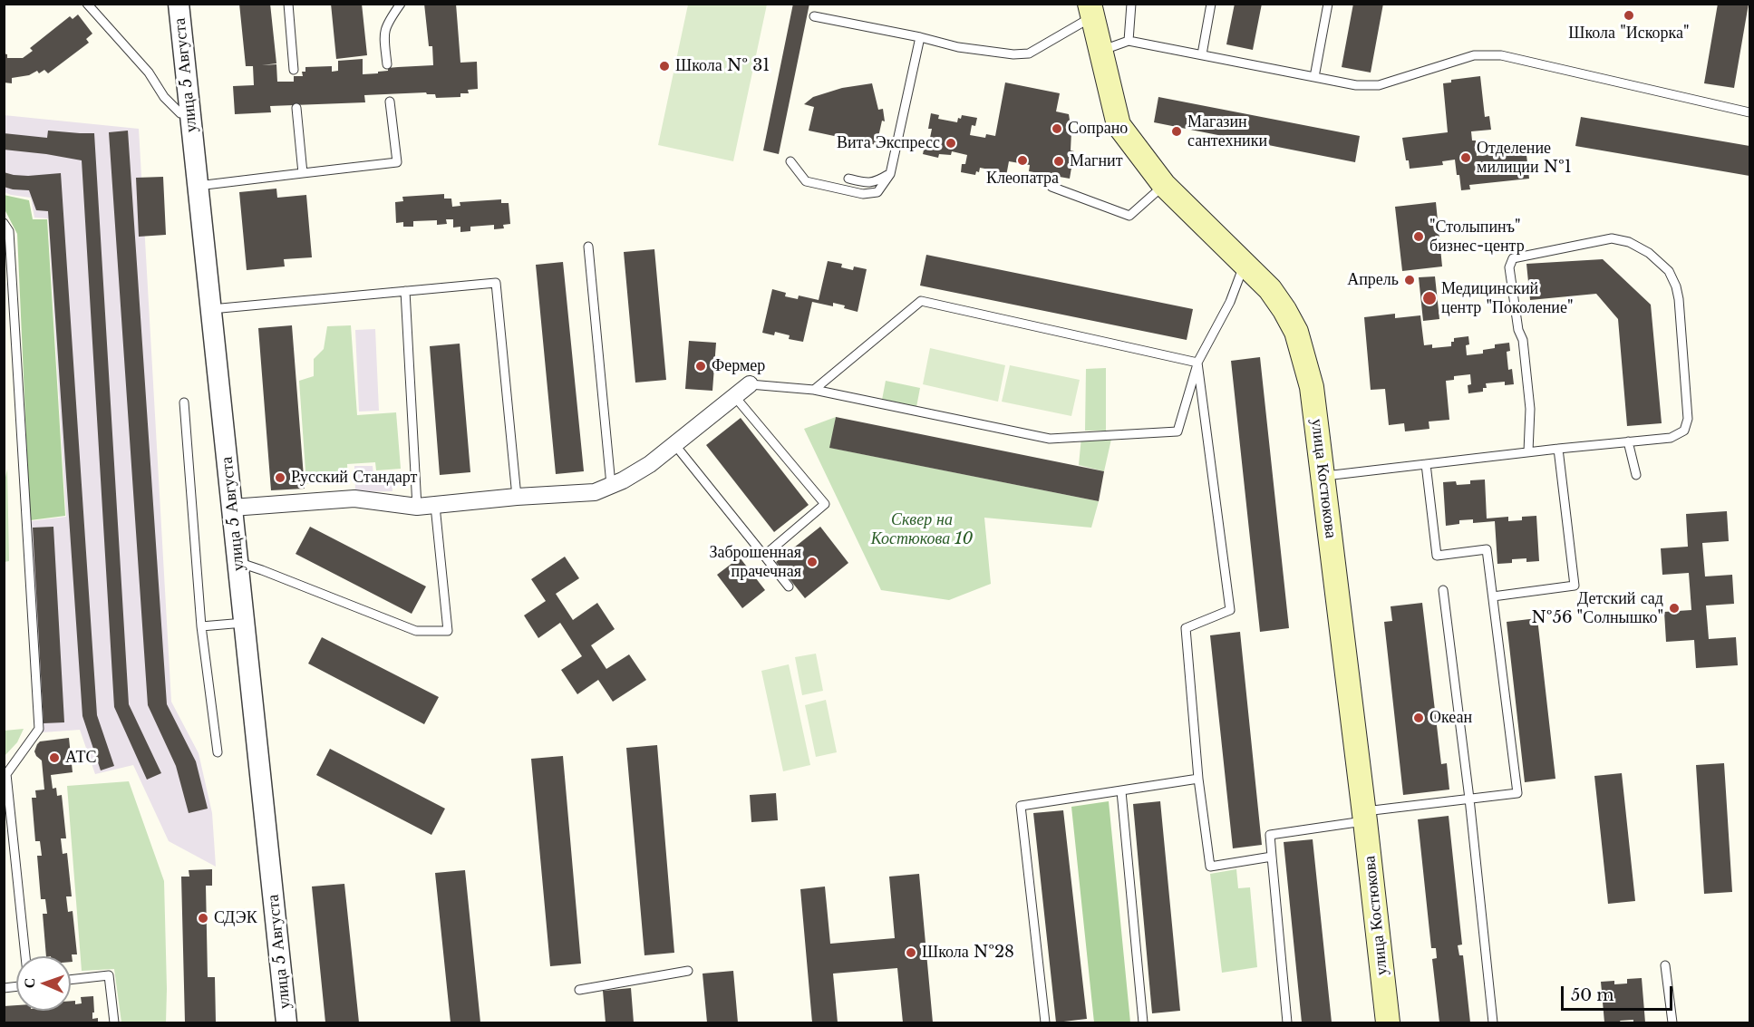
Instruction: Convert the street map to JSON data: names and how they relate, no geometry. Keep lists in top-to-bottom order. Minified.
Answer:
{"streets":{"main road":["улица Костюкова"],"street":["улица 5 Августа"]},"parks":["Сквер на Костюкова 10"],"places":["Школа \"Искорка\"","Школа № 31","Сопрано","Магазин сантехники","Вита Экспресс","Отделение милиции №1","Клеопатра","Магнит","\"Столыпинъ\" бизнес-центр","Апрель","Медицинский центр \"Поколение\"","Фермер","Русский Стандарт","Заброшенная прачечная","Детский сад №56 \"Солнышко\"","Океан","АТС","СДЭК","Школа №28"],"scale_bar":"50 m","north":"left"}
